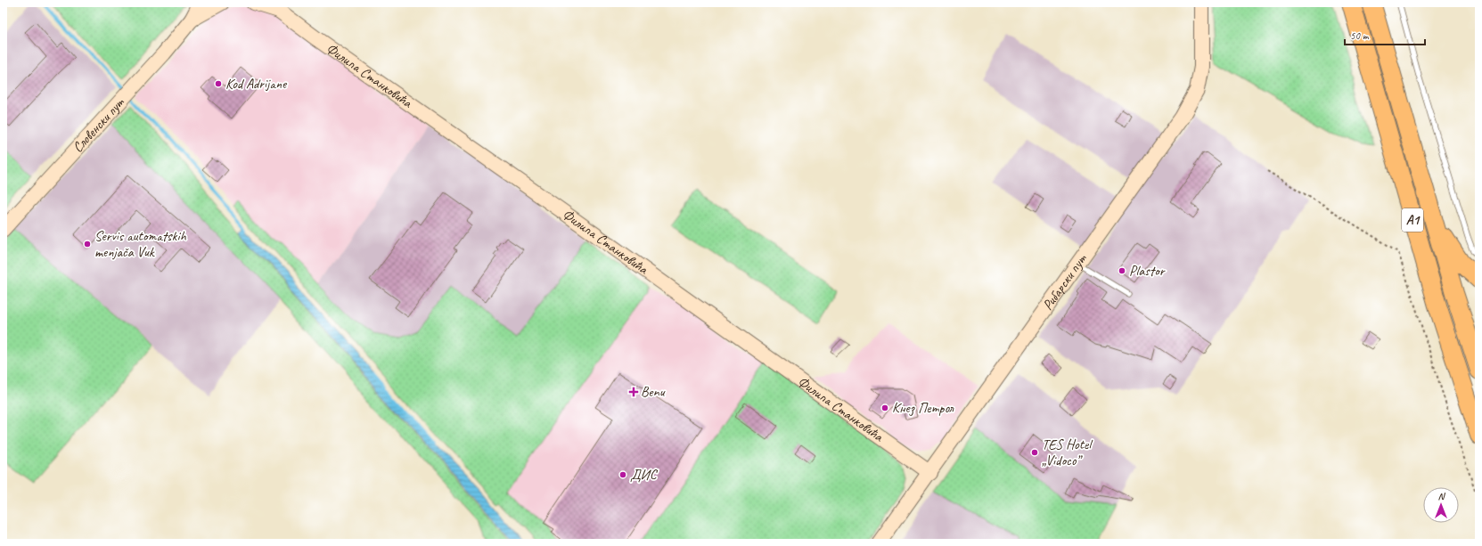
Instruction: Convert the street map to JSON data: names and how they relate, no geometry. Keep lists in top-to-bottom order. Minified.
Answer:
{"streets":{"highway":["A1"],"main road":["Филипа Станковића","Словенски пут","Рибарски пут"]},"crossings":[["Филипа Станковића","Рибарски пут"]],"places":{"other":["Kod Adrijane","Servis automatskih menjača Vuk","Plastor","Кнез Петрол","TES Hotel „Vidoco”","ДИС"],"health":["Benu"]},"scale_bar":"50 m","north":"top"}
